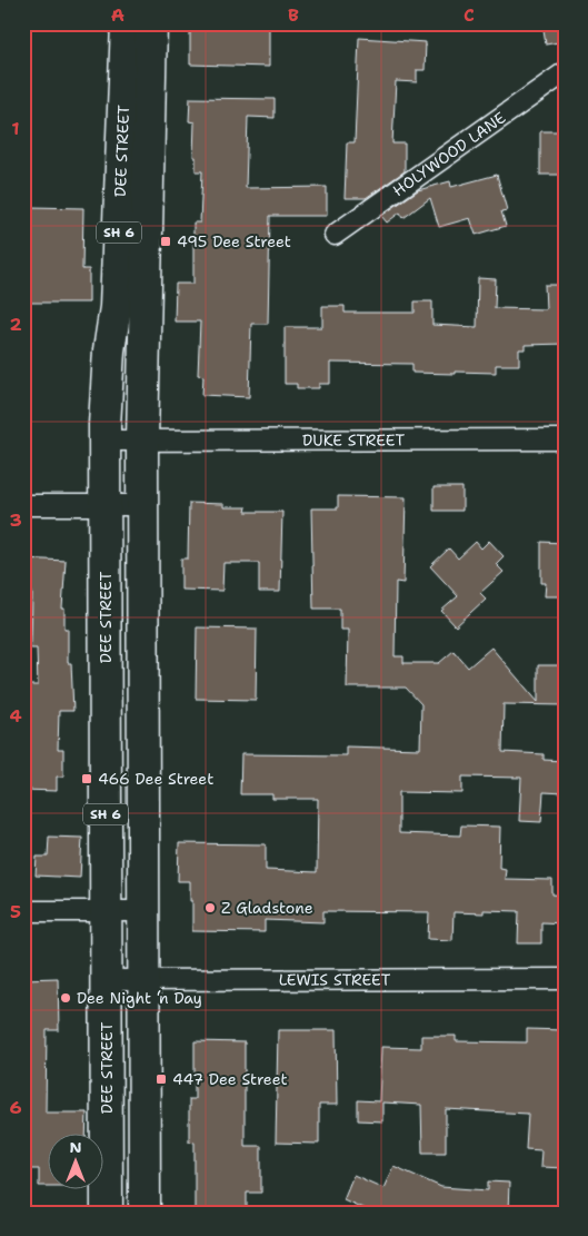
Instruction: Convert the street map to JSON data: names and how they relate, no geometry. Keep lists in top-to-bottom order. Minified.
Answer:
{"streets":{"main road":["DEE STREET","SH 6"],"street":["HOLYWOOD LANE","DUKE STREET","LEWIS STREET"]},"crossings":[["DEE STREET","DUKE STREET"],["DEE STREET","LEWIS STREET"]],"places":{"transit":["495 Dee Street","466 Dee Street","447 Dee Street"],"other":["Z Gladstone","Dee Night ‘n Day"]},"north":"top","grid":{"columns":["A","B","C"],"rows":["1","2","3","4","5","6"]}}
